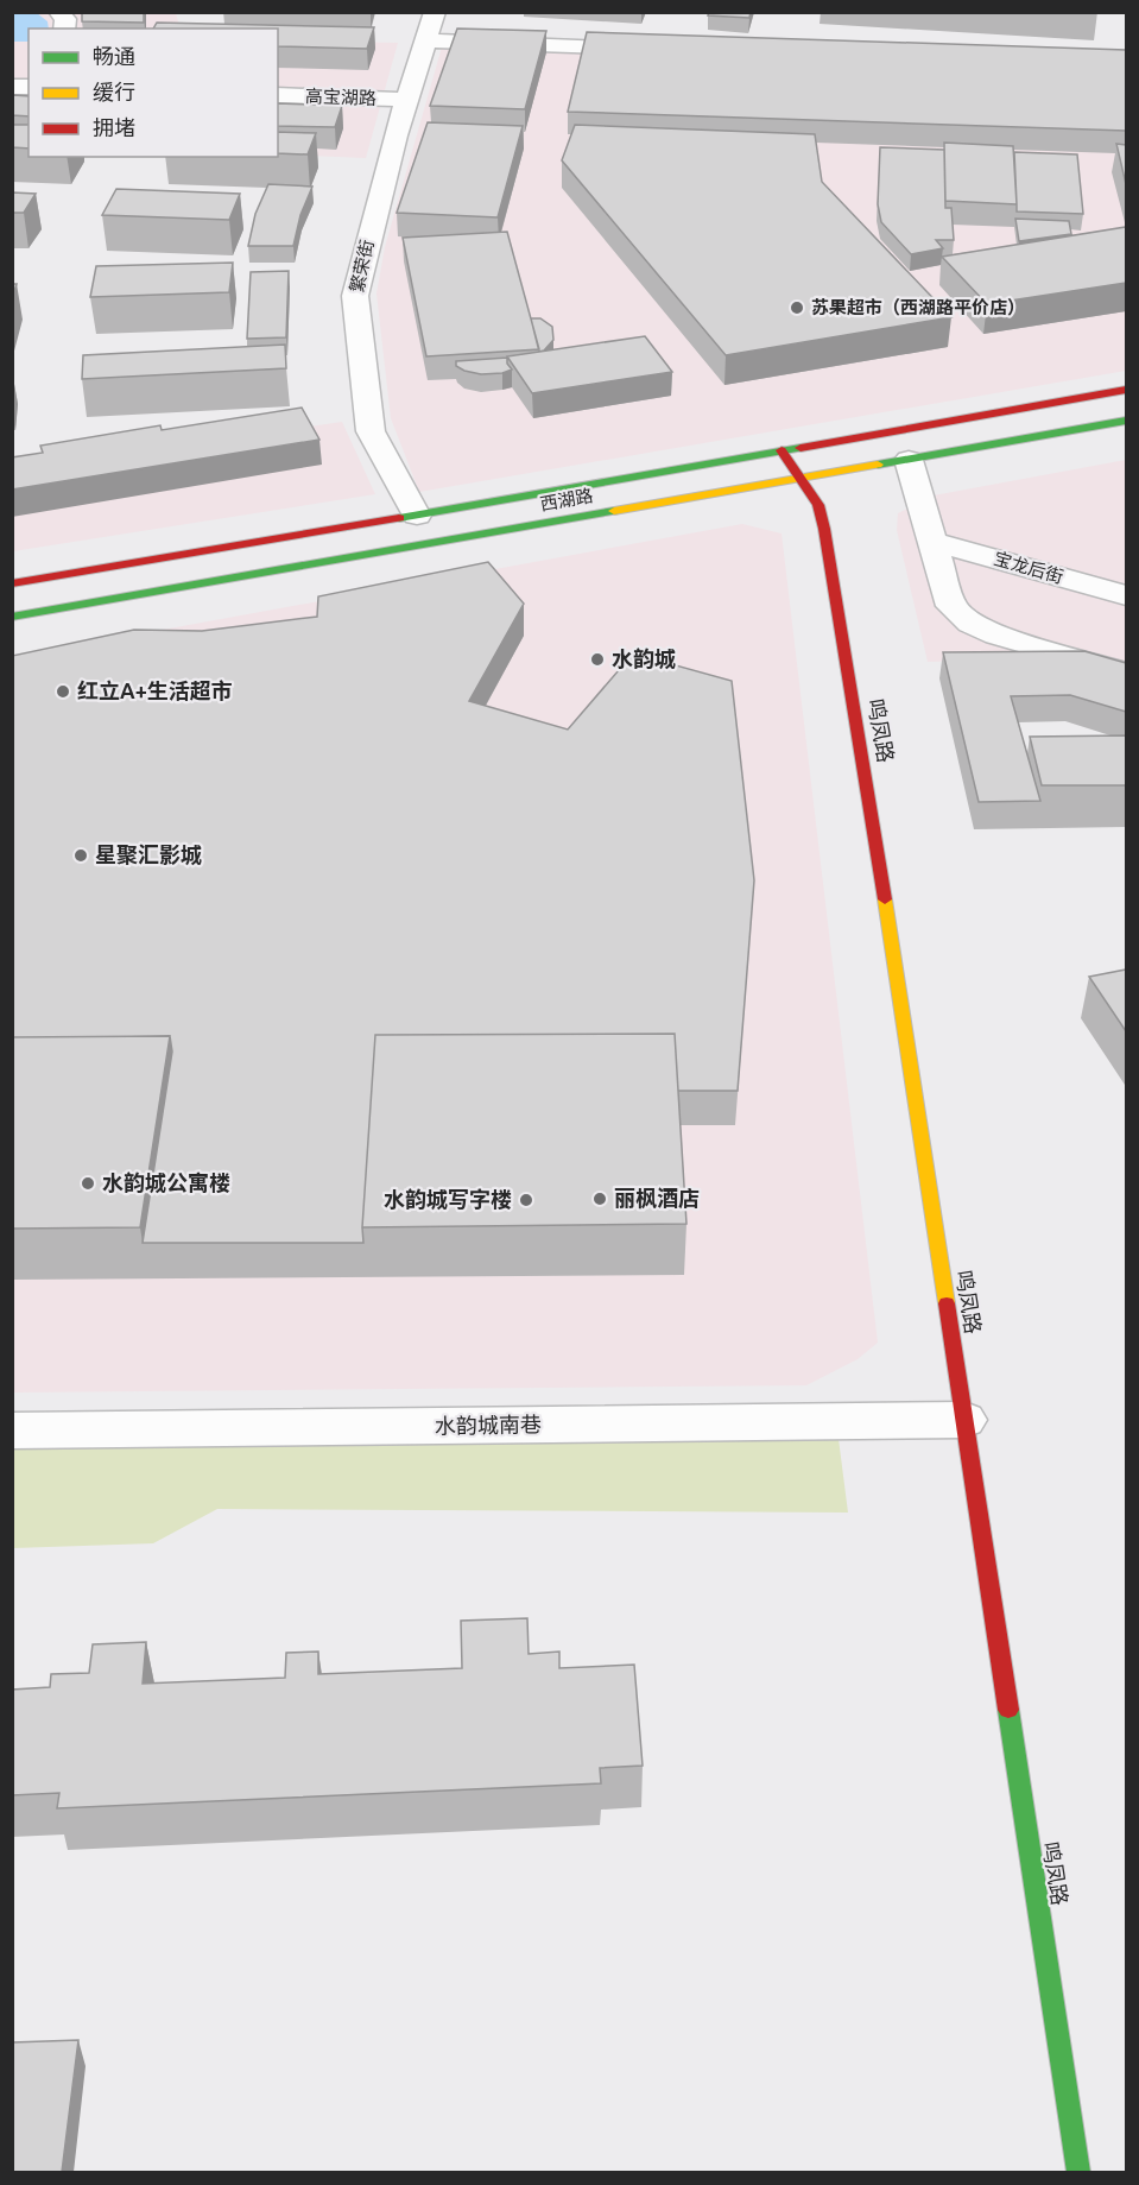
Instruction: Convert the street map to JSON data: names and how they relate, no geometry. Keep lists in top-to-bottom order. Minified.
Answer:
{"streets":{"main road":["西湖路","鸣凤路"],"street":["高宝湖路","繁荣街","宝龙后街","水韵城南巷"]},"crossings":[["高宝湖路","繁荣街"],["繁荣街","西湖路"],["西湖路","鸣凤路"],["鸣凤路","水韵城南巷"]],"places":["苏果超市（西湖路平价店）","水韵城","红立A+生活超市","星聚汇影城","水韵城公寓楼","丽枫酒店","水韵城写字楼"],"legend":["畅通","缓行","拥堵"]}
